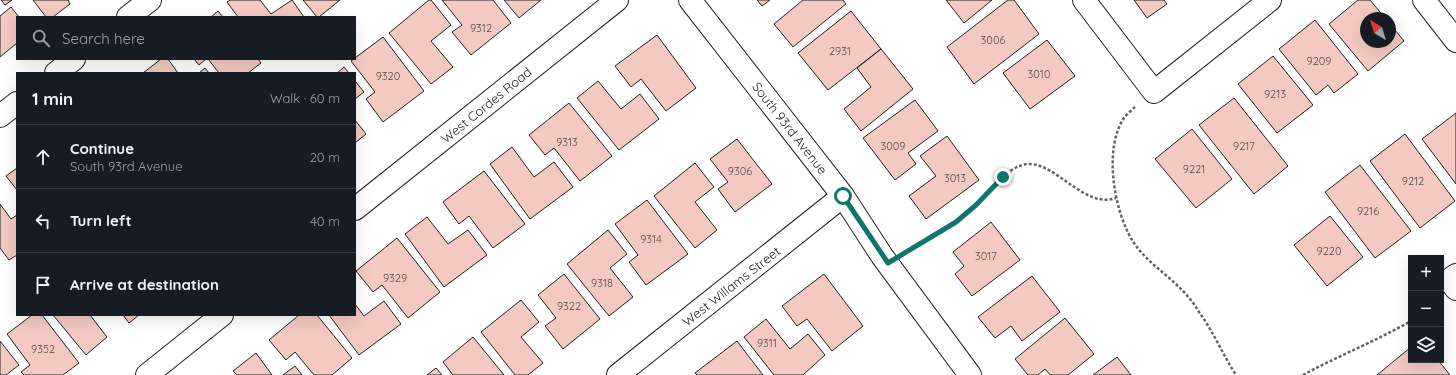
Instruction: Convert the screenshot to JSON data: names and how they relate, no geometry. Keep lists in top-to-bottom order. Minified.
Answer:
{"streets":{"street":["West Cordes Road","South 93rd Avenue","West Willams Street"]},"crossings":[["South 93rd Avenue","West Willams Street"]],"house_numbers":["9312","3006","2931","9209","3010","9320","9213","9313","3009","9217","9221","9306","3013","9212","9216","9314","9220","3017","9329","9318","9322","9311","9352"],"north":"top left","page":{"search":"Search here","heading":["1 min","Walk · 60 m"],"list":[["Continue","South 93rd Avenue","20 m"],["Turn left","40 m"],"Arrive at destination"],"map_buttons":["+","−"]}}
